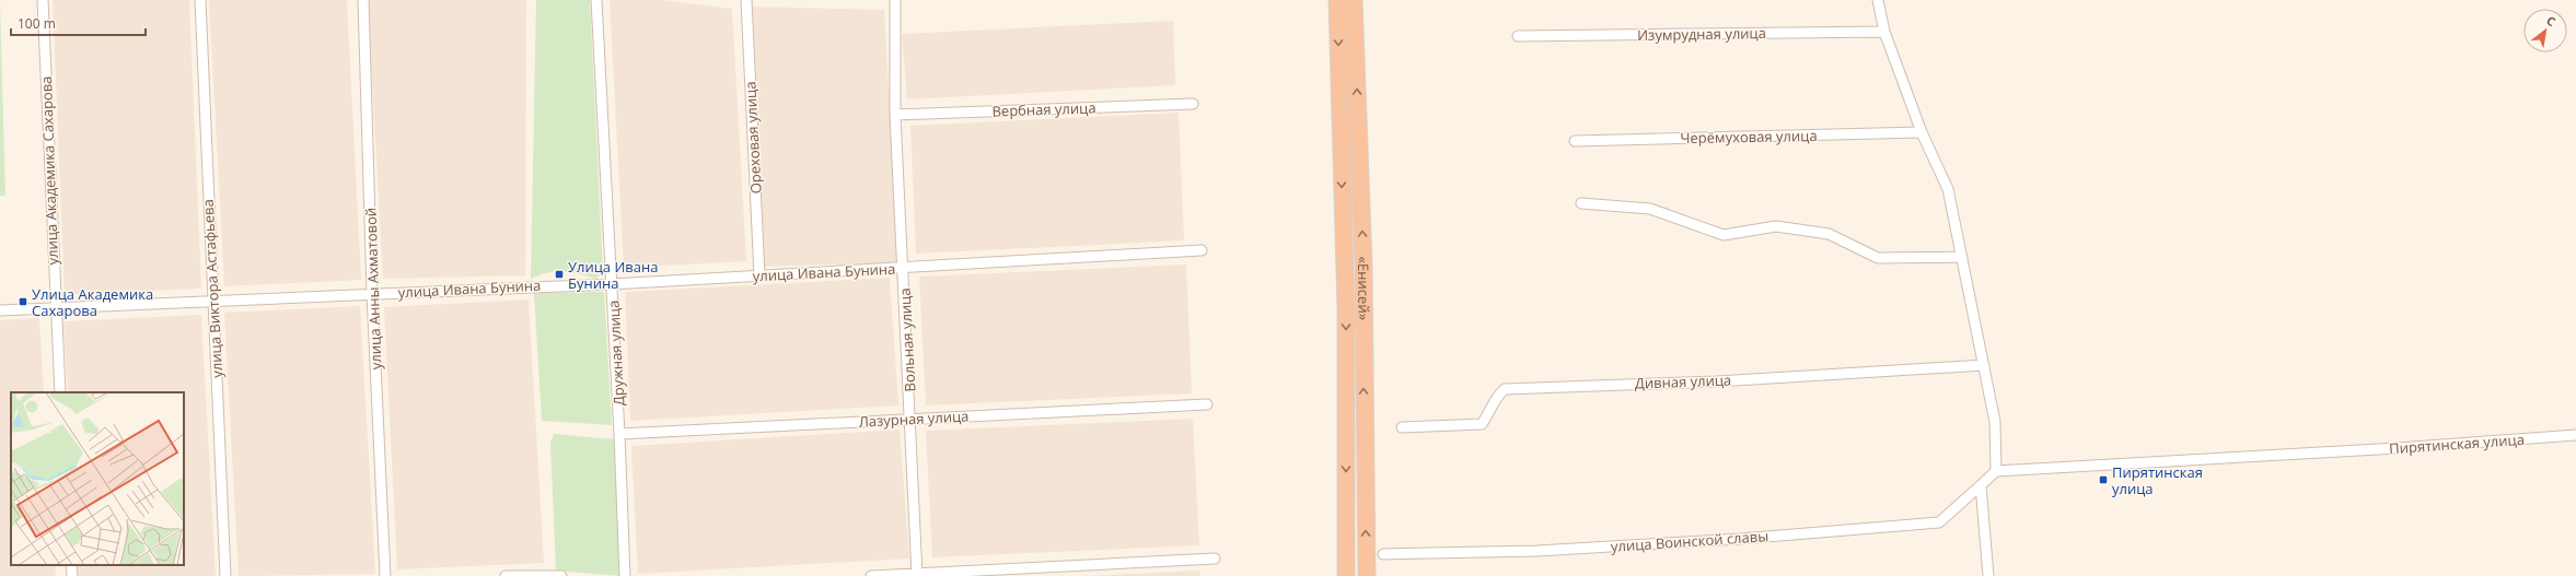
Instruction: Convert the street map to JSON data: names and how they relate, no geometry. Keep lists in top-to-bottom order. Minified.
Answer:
{"streets":{"highway":["«Енисей»"],"street":["Изумрудная улица","Вербная улица","Черёмуховая улица","Ореховая улица","улица Академика Сахарова","улица Ивана Бунина","улица Виктора Астафьева","улица Анны Ахматовой","Вольная улица","Дружная улица","Дивная улица","Лазурная улица","Пирятинская улица","улица Воинской славы"]},"crossings":[["Вербная улица","Вольная улица"],["Ореховая улица","улица Ивана Бунина"],["улица Академика Сахарова","улица Ивана Бунина"],["улица Ивана Бунина","улица Виктора Астафьева"],["улица Ивана Бунина","улица Анны Ахматовой"],["улица Ивана Бунина","Вольная улица"],["улица Ивана Бунина","Дружная улица"],["Вольная улица","Лазурная улица"],["Дружная улица","Лазурная улица"],["Пирятинская улица","улица Воинской славы"]],"places":{"transit":["Улица Ивана Бунина","Улица Академика Сахарова","Пирятинская улица"]},"scale_bar":"100 m","north":"top right"}
